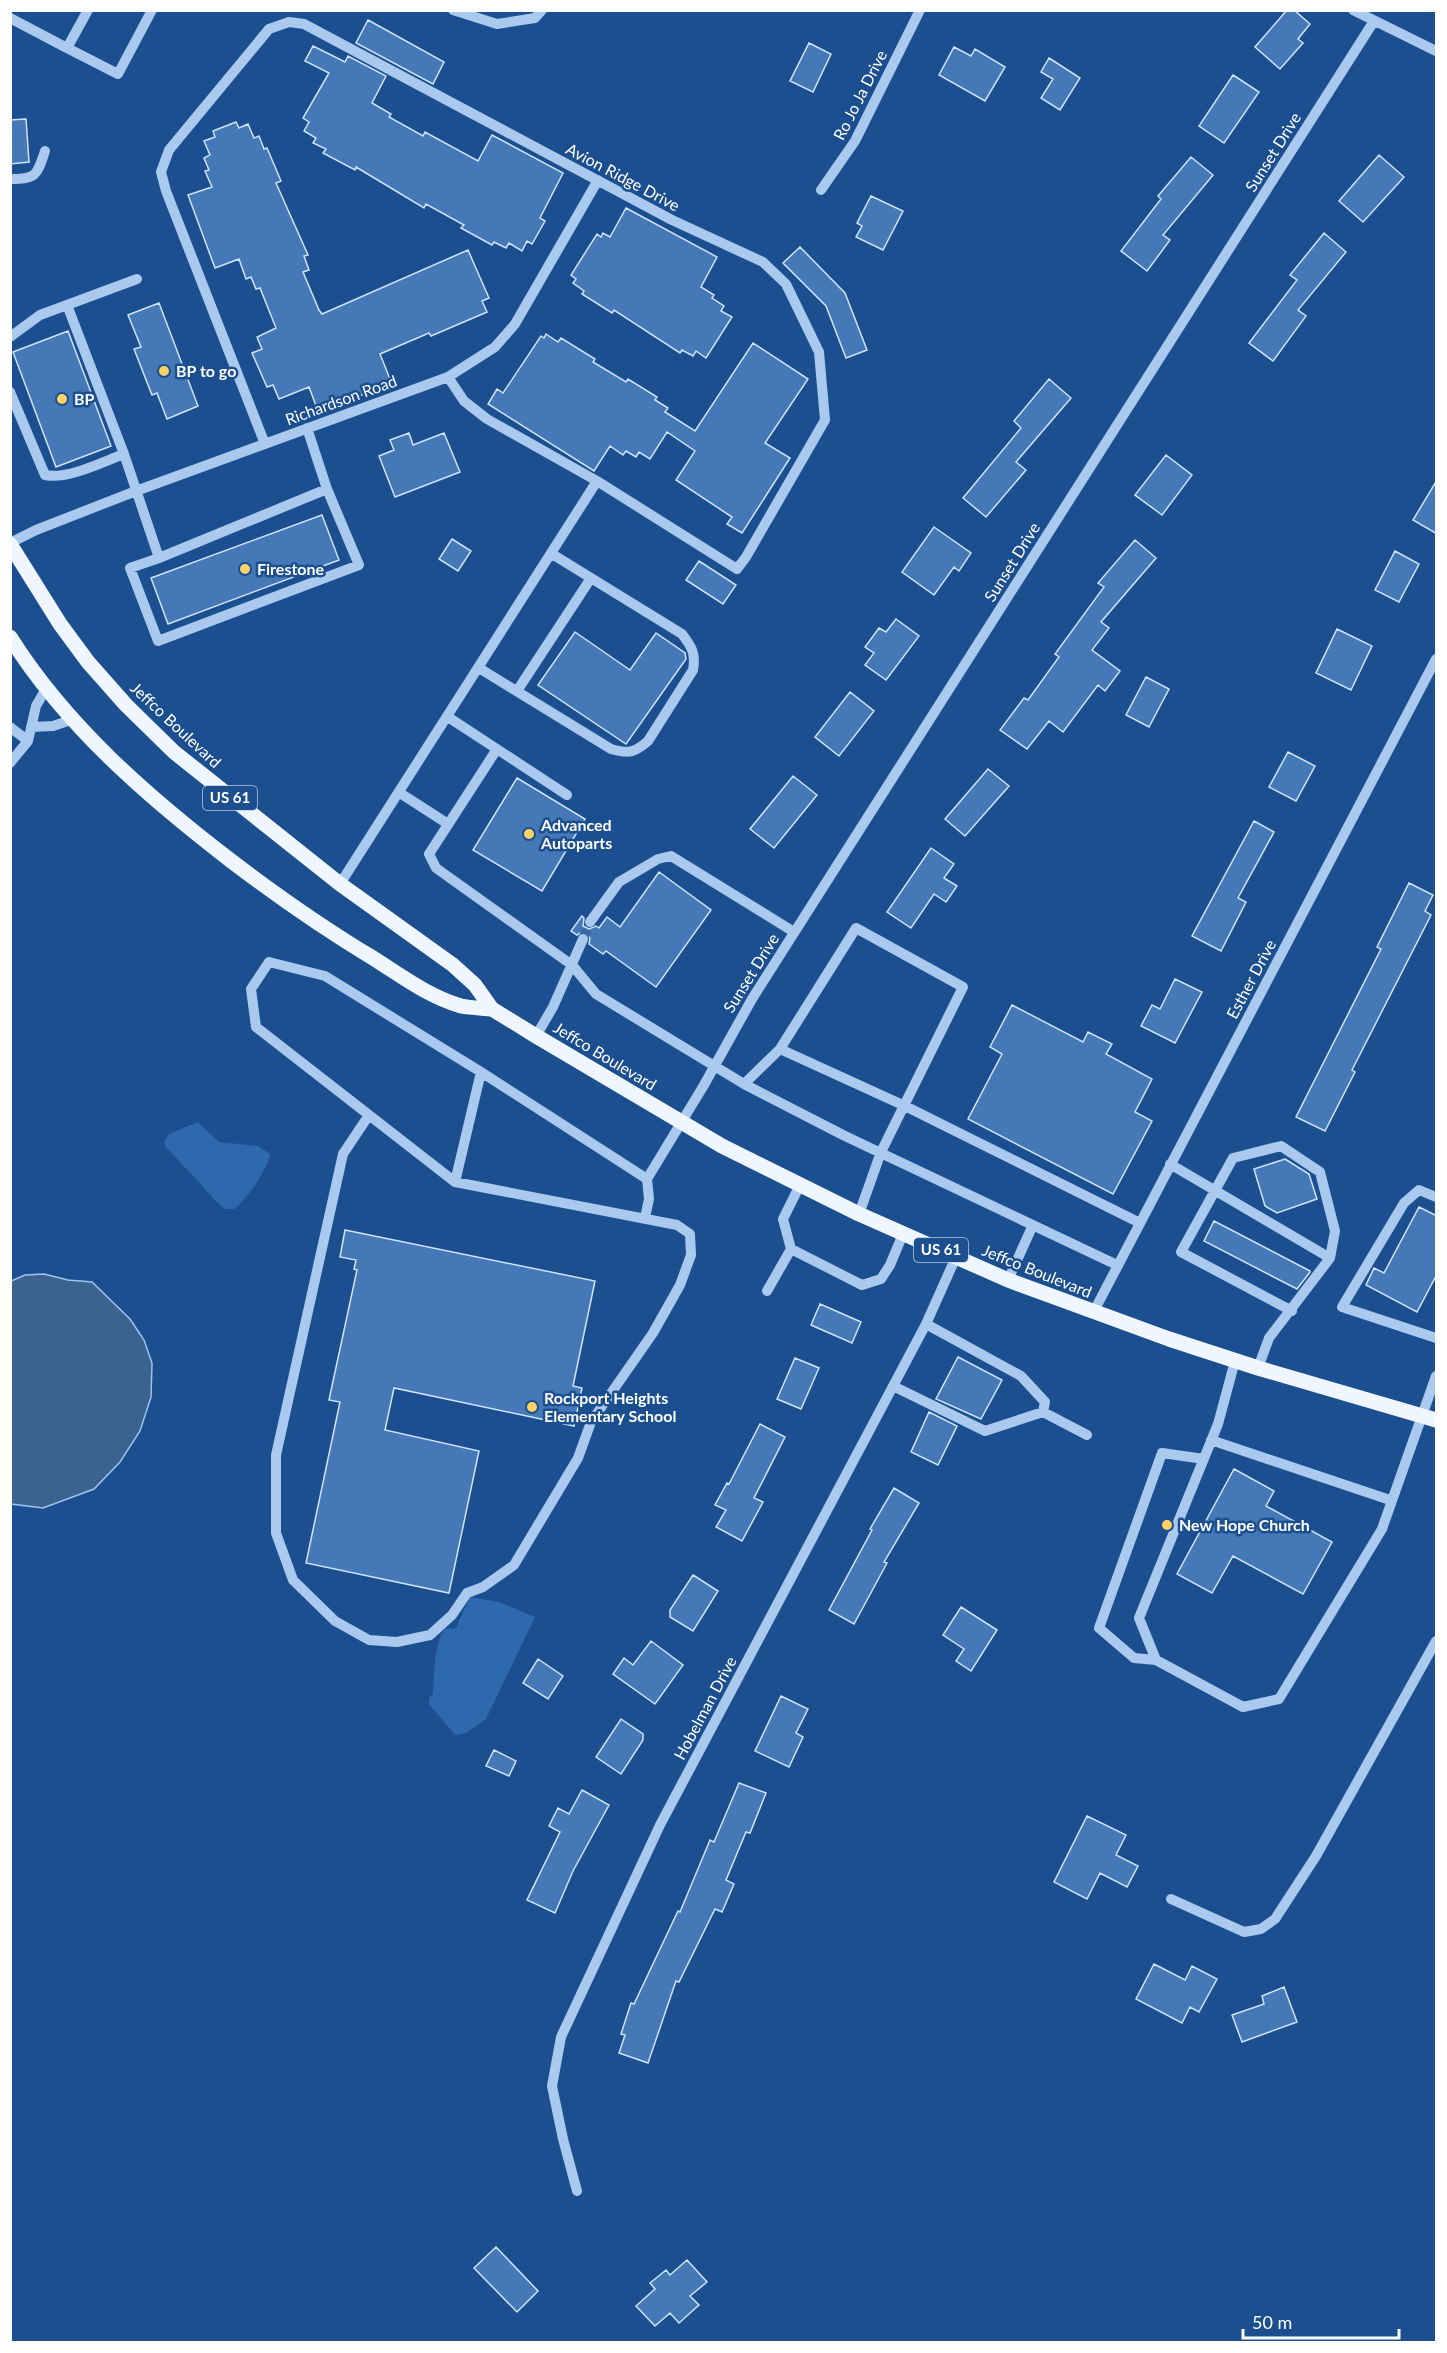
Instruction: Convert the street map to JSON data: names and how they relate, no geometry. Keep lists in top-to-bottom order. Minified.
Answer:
{"streets":{"main road":["Jeffco Boulevard","US 61"],"street":["Ro Jo Ja Drive","Sunset Drive","Avion Ridge Drive","Richardson Road","Esther Drive","Hobelman Drive"]},"crossings":[["Sunset Drive","Jeffco Boulevard"],["Avion Ridge Drive","Richardson Road"],["Richardson Road","Jeffco Boulevard"],["Jeffco Boulevard","Esther Drive"],["Jeffco Boulevard","Hobelman Drive"]],"places":["BP to go","BP","Firestone","Advanced Autoparts","Rockport Heights Elementary School","New Hope Church"],"scale_bar":"50 m"}
